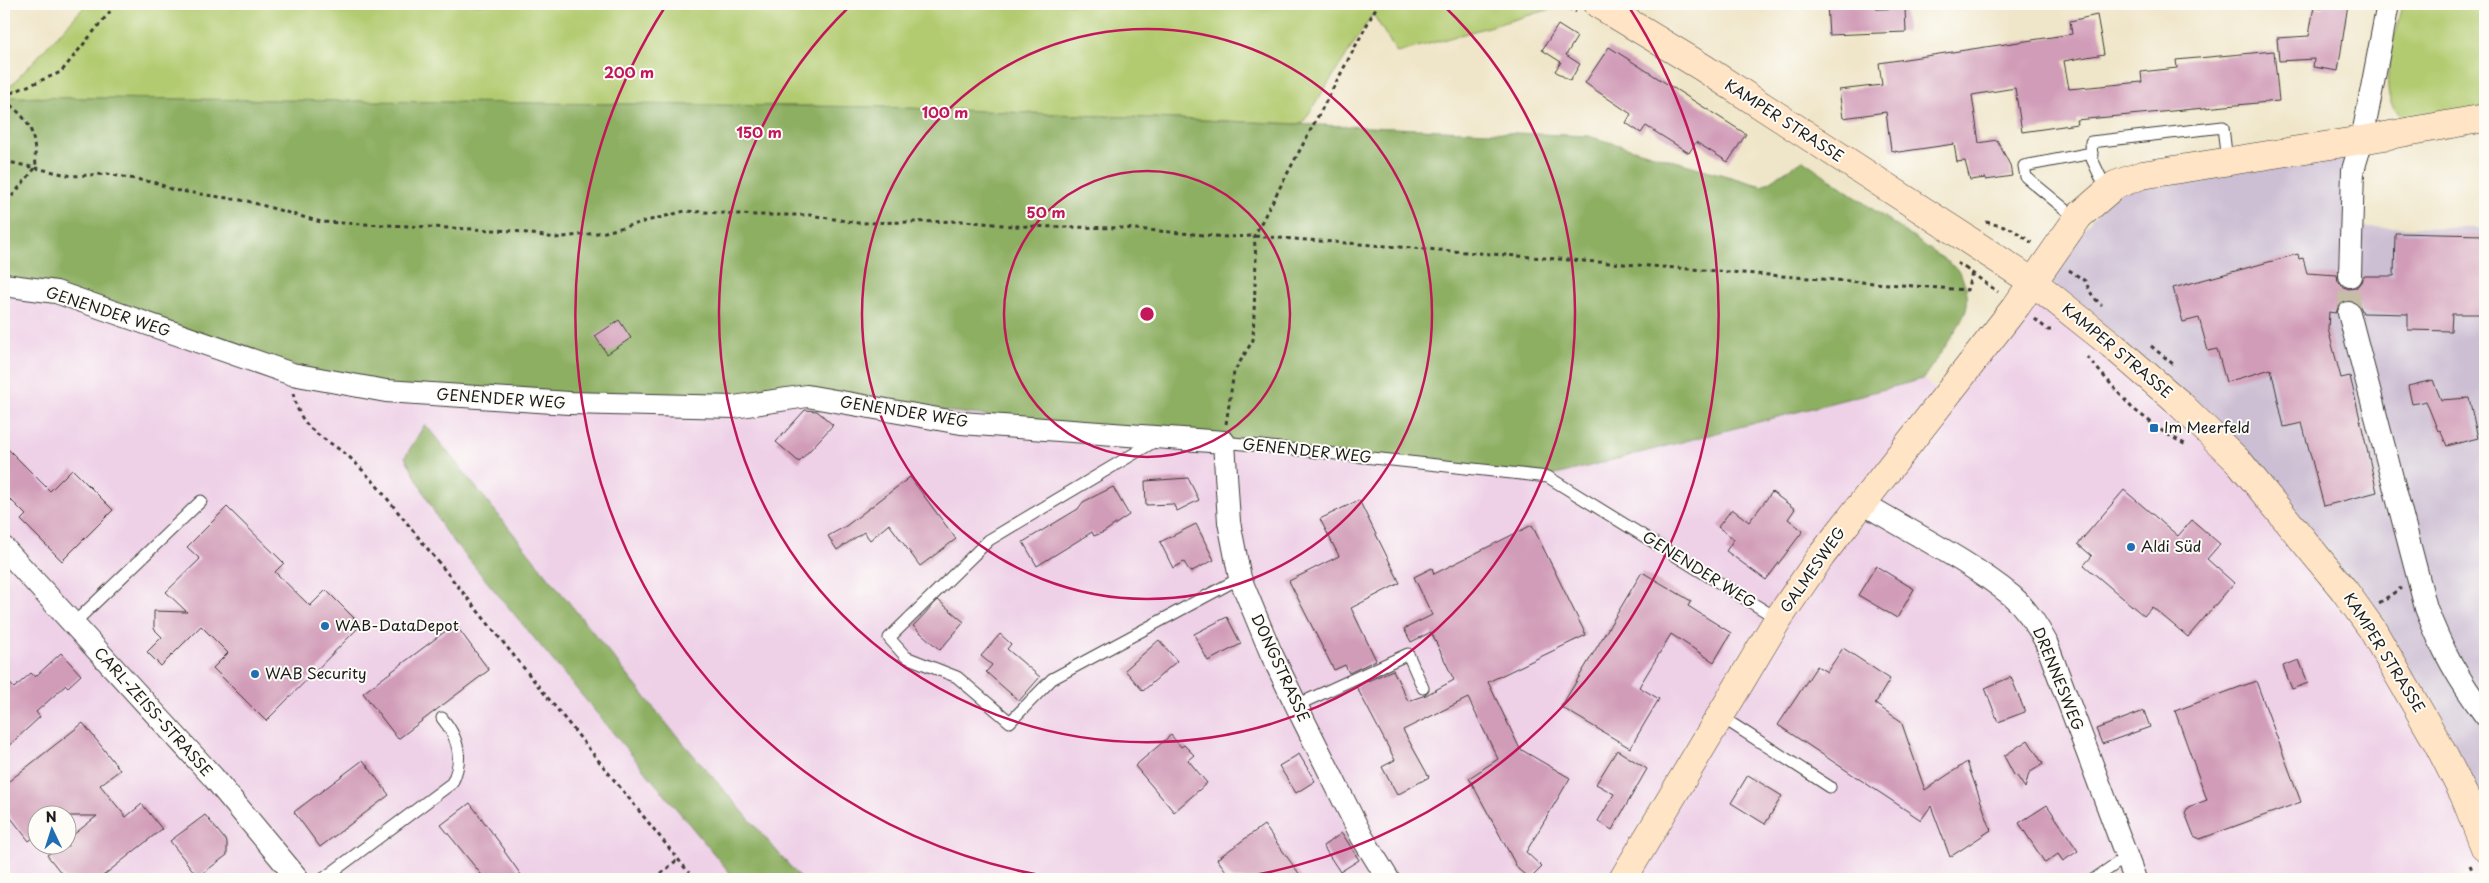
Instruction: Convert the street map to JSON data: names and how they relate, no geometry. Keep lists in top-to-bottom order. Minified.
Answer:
{"streets":{"main road":["KAMPER STRASSE","GALMESWEG"],"street":["GENENDER WEG","DONGSTRASSE","DRENNESWEG","CARL-ZEISS-STRASSE"]},"crossings":[["KAMPER STRASSE","GALMESWEG"],["GENENDER WEG","GALMESWEG"],["GENENDER WEG","DONGSTRASSE"],["GALMESWEG","DRENNESWEG"]],"places":{"transit":["Im Meerfeld"],"other":["Aldi Süd","WAB-DataDepot","WAB Security"]},"north":"top","rings":["200 m","100 m","150 m","50 m"]}
